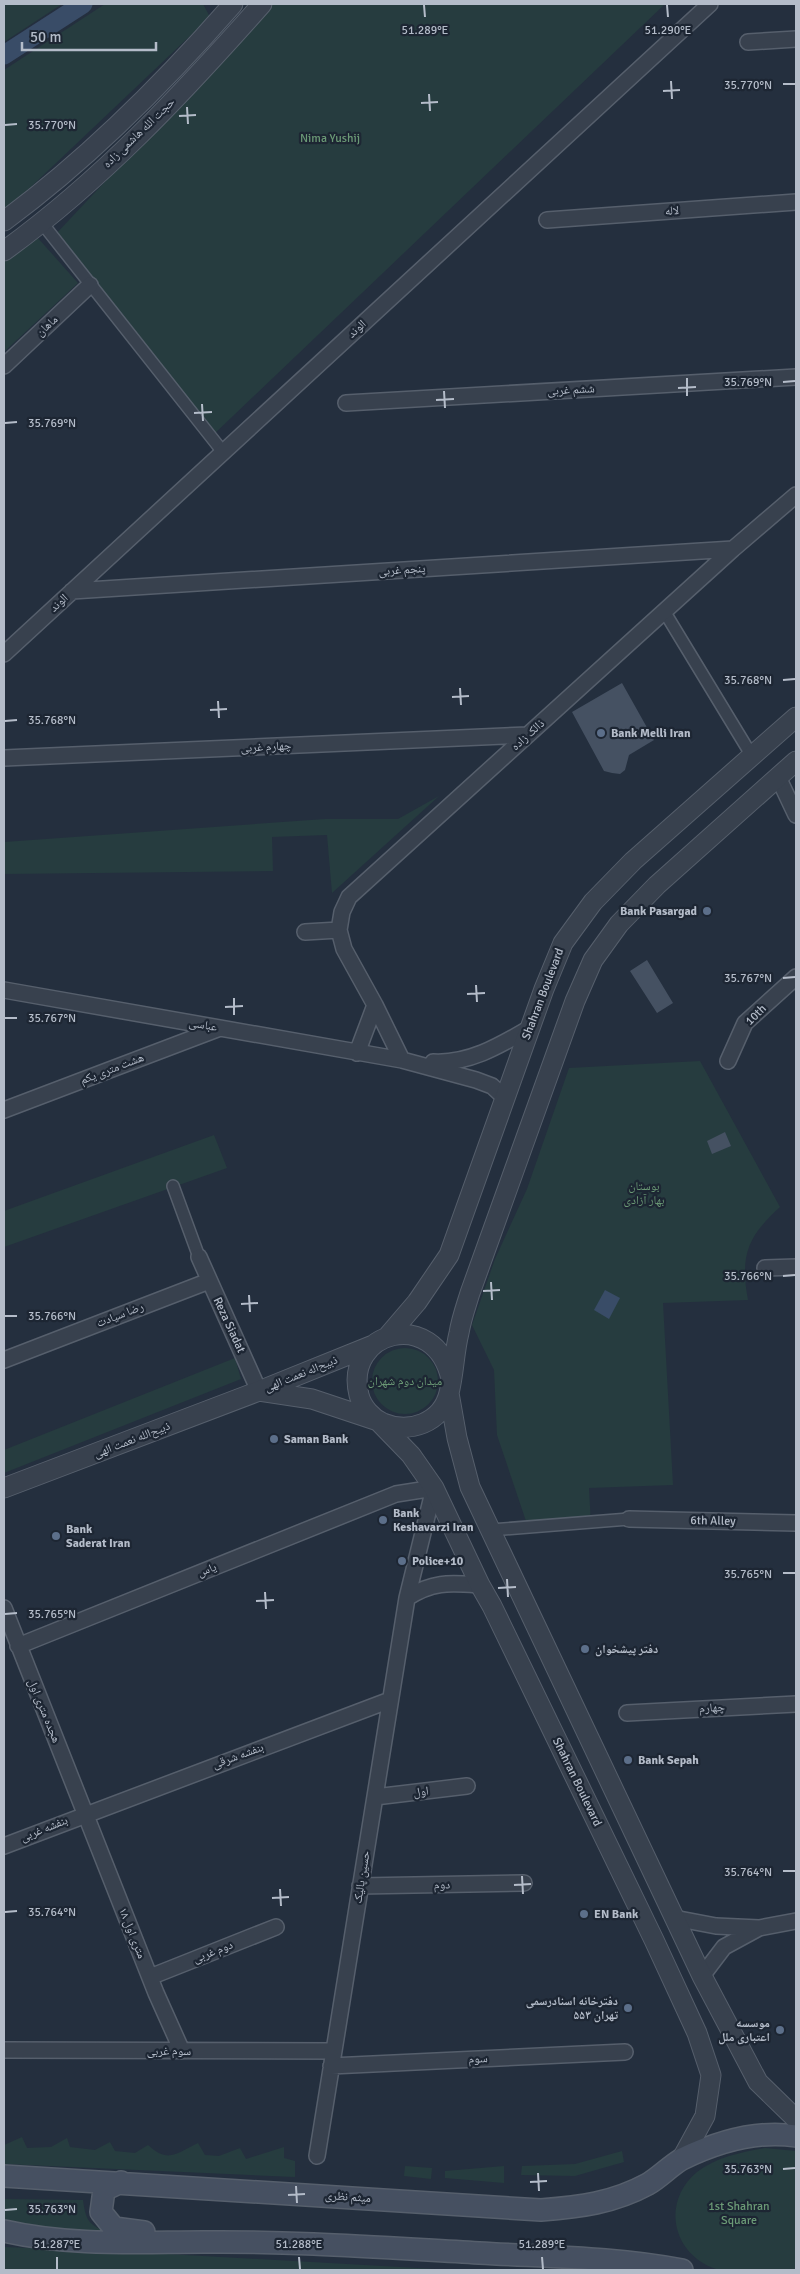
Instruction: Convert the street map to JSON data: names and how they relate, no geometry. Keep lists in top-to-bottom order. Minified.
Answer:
{"streets":{"main road":["میثم نظری"],"street":["حجت الله هاشمی زاده","لاله","ماهان","الوند","ششم غربی","پنجم غربی","ذالک زاده","چهارم غربی","Shahran Boulevard","10th","عباسی","هشت متری یکم","رضا سیادت","Reza Siadat","ذبیح‌اله نعمت الهی","ذبیح‌الله نعمت الهی","6th Alley","یاس","چهارم","هجده متری اول","بنفشه شرقی","اول","بنفشه غربی","حسین پالیک","دوم","۱۸ متری اول","دوم غربی","سوم غربی","سوم"]},"crossings":[["الوند","پنجم غربی"],["پنجم غربی","ذالک زاده"],["ذالک زاده","چهارم غربی"],["Shahran Boulevard","ذبیح‌اله نعمت الهی"],["Shahran Boulevard","یاس"],["Shahran Boulevard","حسین پالیک"],["Shahran Boulevard","میثم نظری"],["عباسی","هشت متری یکم"],["رضا سیادت","Reza Siadat"],["Reza Siadat","ذبیح‌اله نعمت الهی"],["Reza Siadat","ذبیح‌الله نعمت الهی"],["ذبیح‌اله نعمت الهی","ذبیح‌الله نعمت الهی"],["یاس","هجده متری اول"],["یاس","حسین پالیک"],["هجده متری اول","بنفشه شرقی"],["هجده متری اول","بنفشه غربی"],["هجده متری اول","۱۸ متری اول"],["بنفشه شرقی","بنفشه غربی"],["بنفشه شرقی","حسین پالیک"],["بنفشه شرقی","۱۸ متری اول"],["اول","حسین پالیک"],["بنفشه غربی","۱۸ متری اول"],["حسین پالیک","دوم"],["حسین پالیک","سوم غربی"],["حسین پالیک","سوم"],["۱۸ متری اول","دوم غربی"],["۱۸ متری اول","سوم غربی"],["سوم غربی","سوم"]],"parks":["Nima Yushij","بوستان بهار آزادی","میدان دوم شهران","1st Shahran Square"],"places":["Bank Melli Iran","Bank Pasargad","Saman Bank","Bank Keshavarzi Iran","Bank Saderat Iran","Police+10","دفتر پیشخوان","Bank Sepah","EN Bank","دفترخانه اسنادرسمی ۵۵۳ تهران","موسسه اعتباری ملل"],"scale_bar":"50 m","coordinates":["51.289°E","51.290°E","35.770°N","35.769°N","35.768°N","35.767°N","35.766°N","35.765°N","35.764°N","35.763°N","51.287°E","51.288°E"]}
